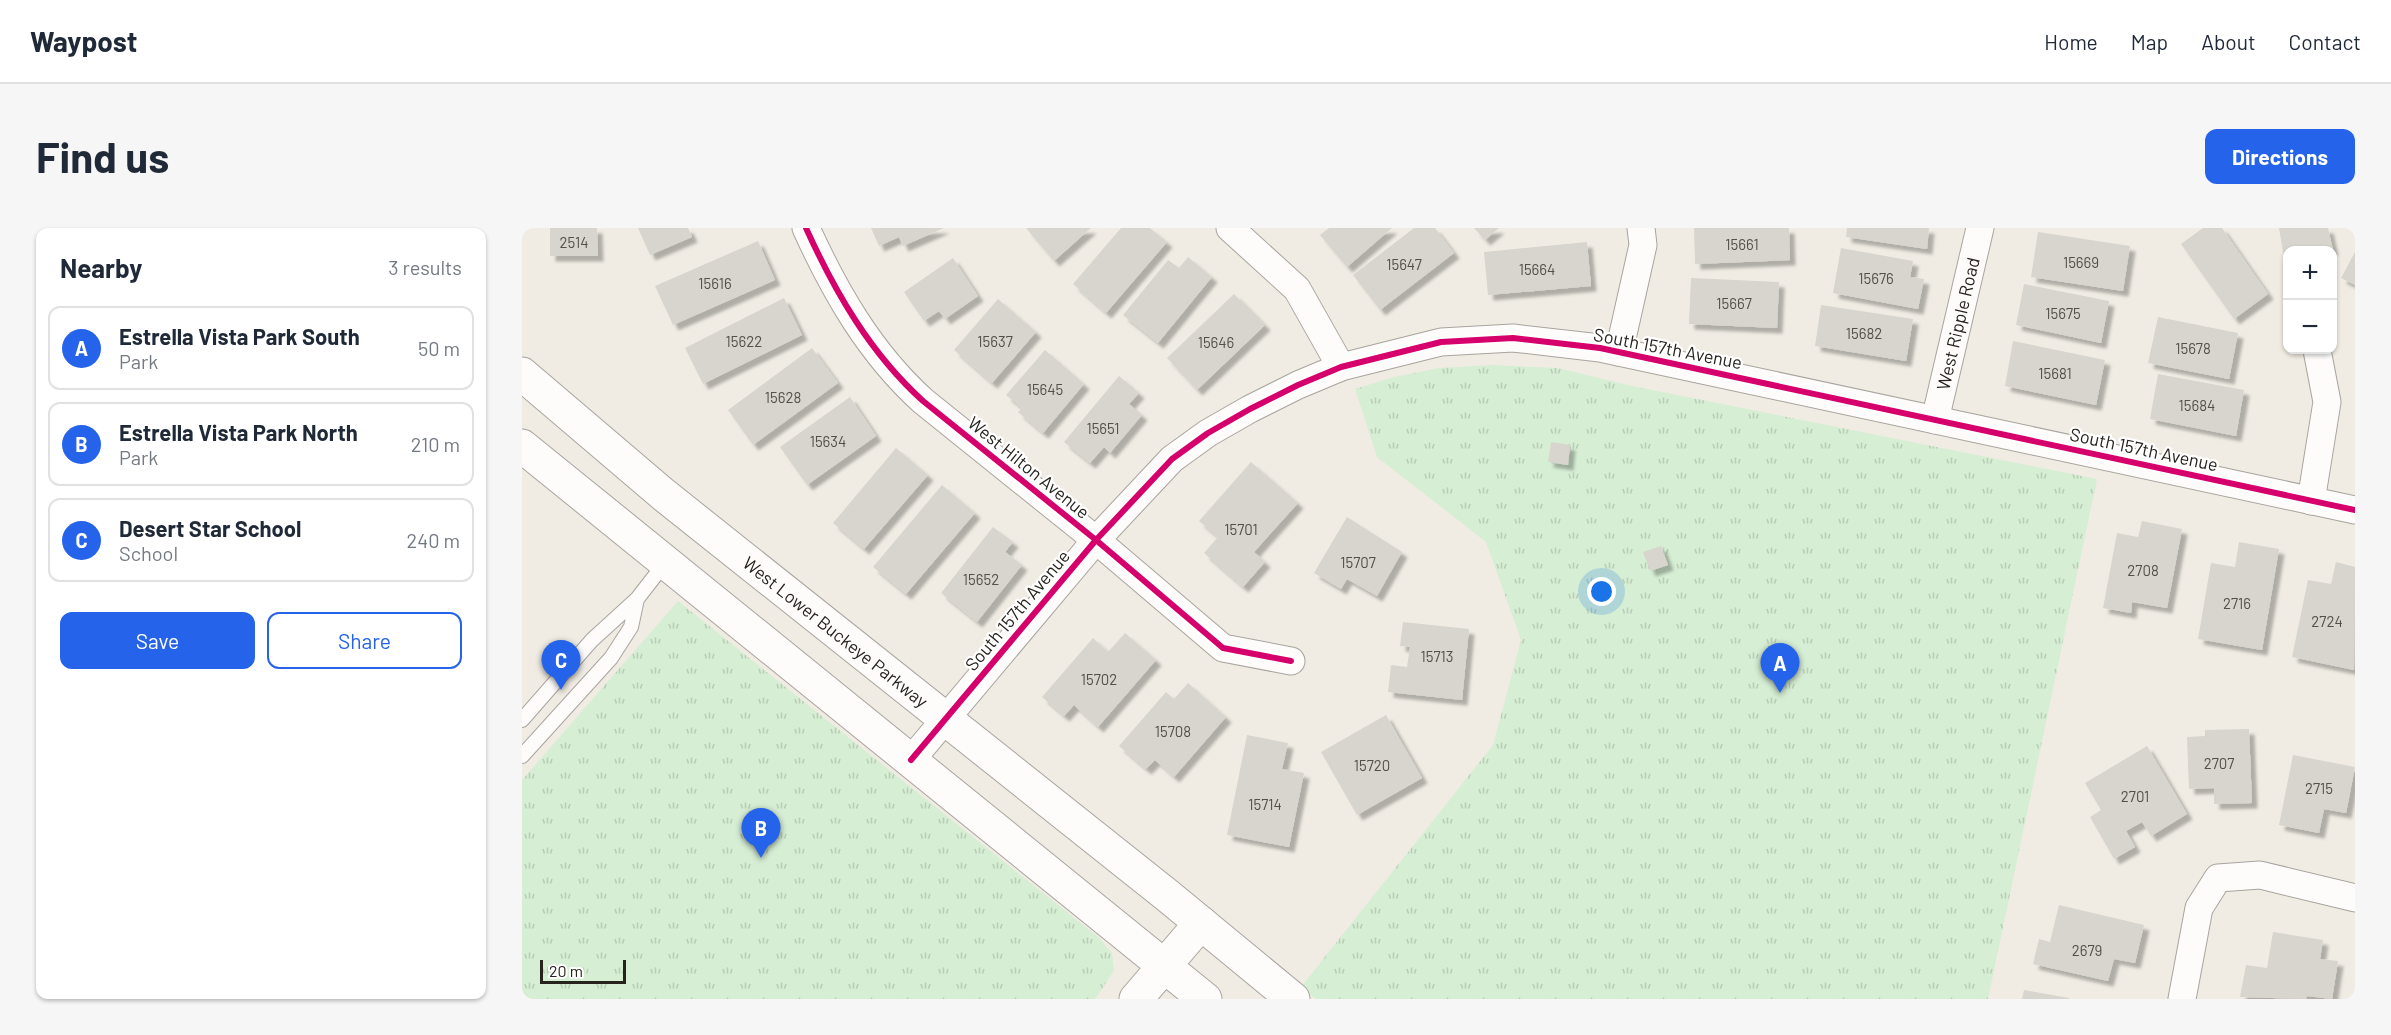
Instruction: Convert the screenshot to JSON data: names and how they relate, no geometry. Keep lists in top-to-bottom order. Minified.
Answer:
{"streets":{"main road":["West Lower Buckeye Parkway"],"street":["West Ripple Road","South 157th Avenue","West Hilton Avenue"]},"crossings":[["West Ripple Road","South 157th Avenue"],["South 157th Avenue","West Hilton Avenue"],["South 157th Avenue","West Lower Buckeye Parkway"]],"house_numbers":["2514","15661","15669","15647","15664","15676","15616","15667","15675","15682","15622","15637","15646","15678","15681","15645","15628","15684","15651","15634","15701","15707","2708","15652","2716","2724","15713","15702","15708","2707","15720","2715","2701","15714","2679"],"scale_bar":"20 m","page":{"header":"Waypost","nav":["Home","Map","About","Contact"],"buttons":["Directions",["Save","Share"]],"title":"Find us","heading":["Nearby","3 results"],"map_buttons":["+","−"],"list":[{"mark":"A","name":"Estrella Vista Park South","note":"Park","value":"50 m"},{"mark":"B","name":"Estrella Vista Park North","note":"Park","value":"210 m"},{"mark":"C","name":"Desert Star School","note":"School","value":"240 m"}],"pins":["C","A","B"],"scale":"20 m"}}
